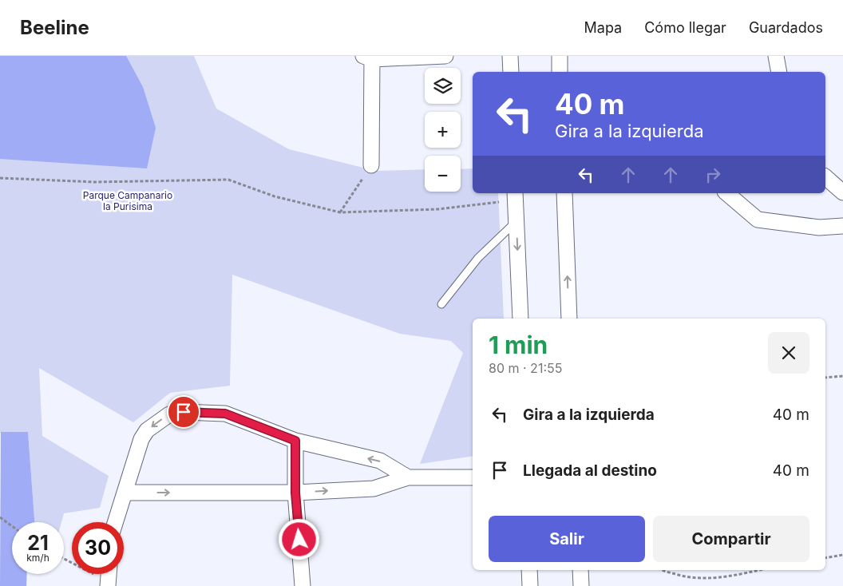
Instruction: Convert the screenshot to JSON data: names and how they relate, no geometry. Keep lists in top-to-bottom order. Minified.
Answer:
{"parks":["Parque Campanario la Purisima"],"page":{"header":"Beeline","nav":["Mapa","Cómo llegar","Guardados"],"map_buttons":["+","−"],"turn":["40 m","Gira a la izquierda"],"heading":["1 min","80 m · 21:55"],"list":[{"name":"Gira a la izquierda","value":"40 m"},{"name":"Llegada al destino","value":"40 m"}],"buttons":["Salir","Compartir"],"speed":"21 km/h","limit":"30"}}
